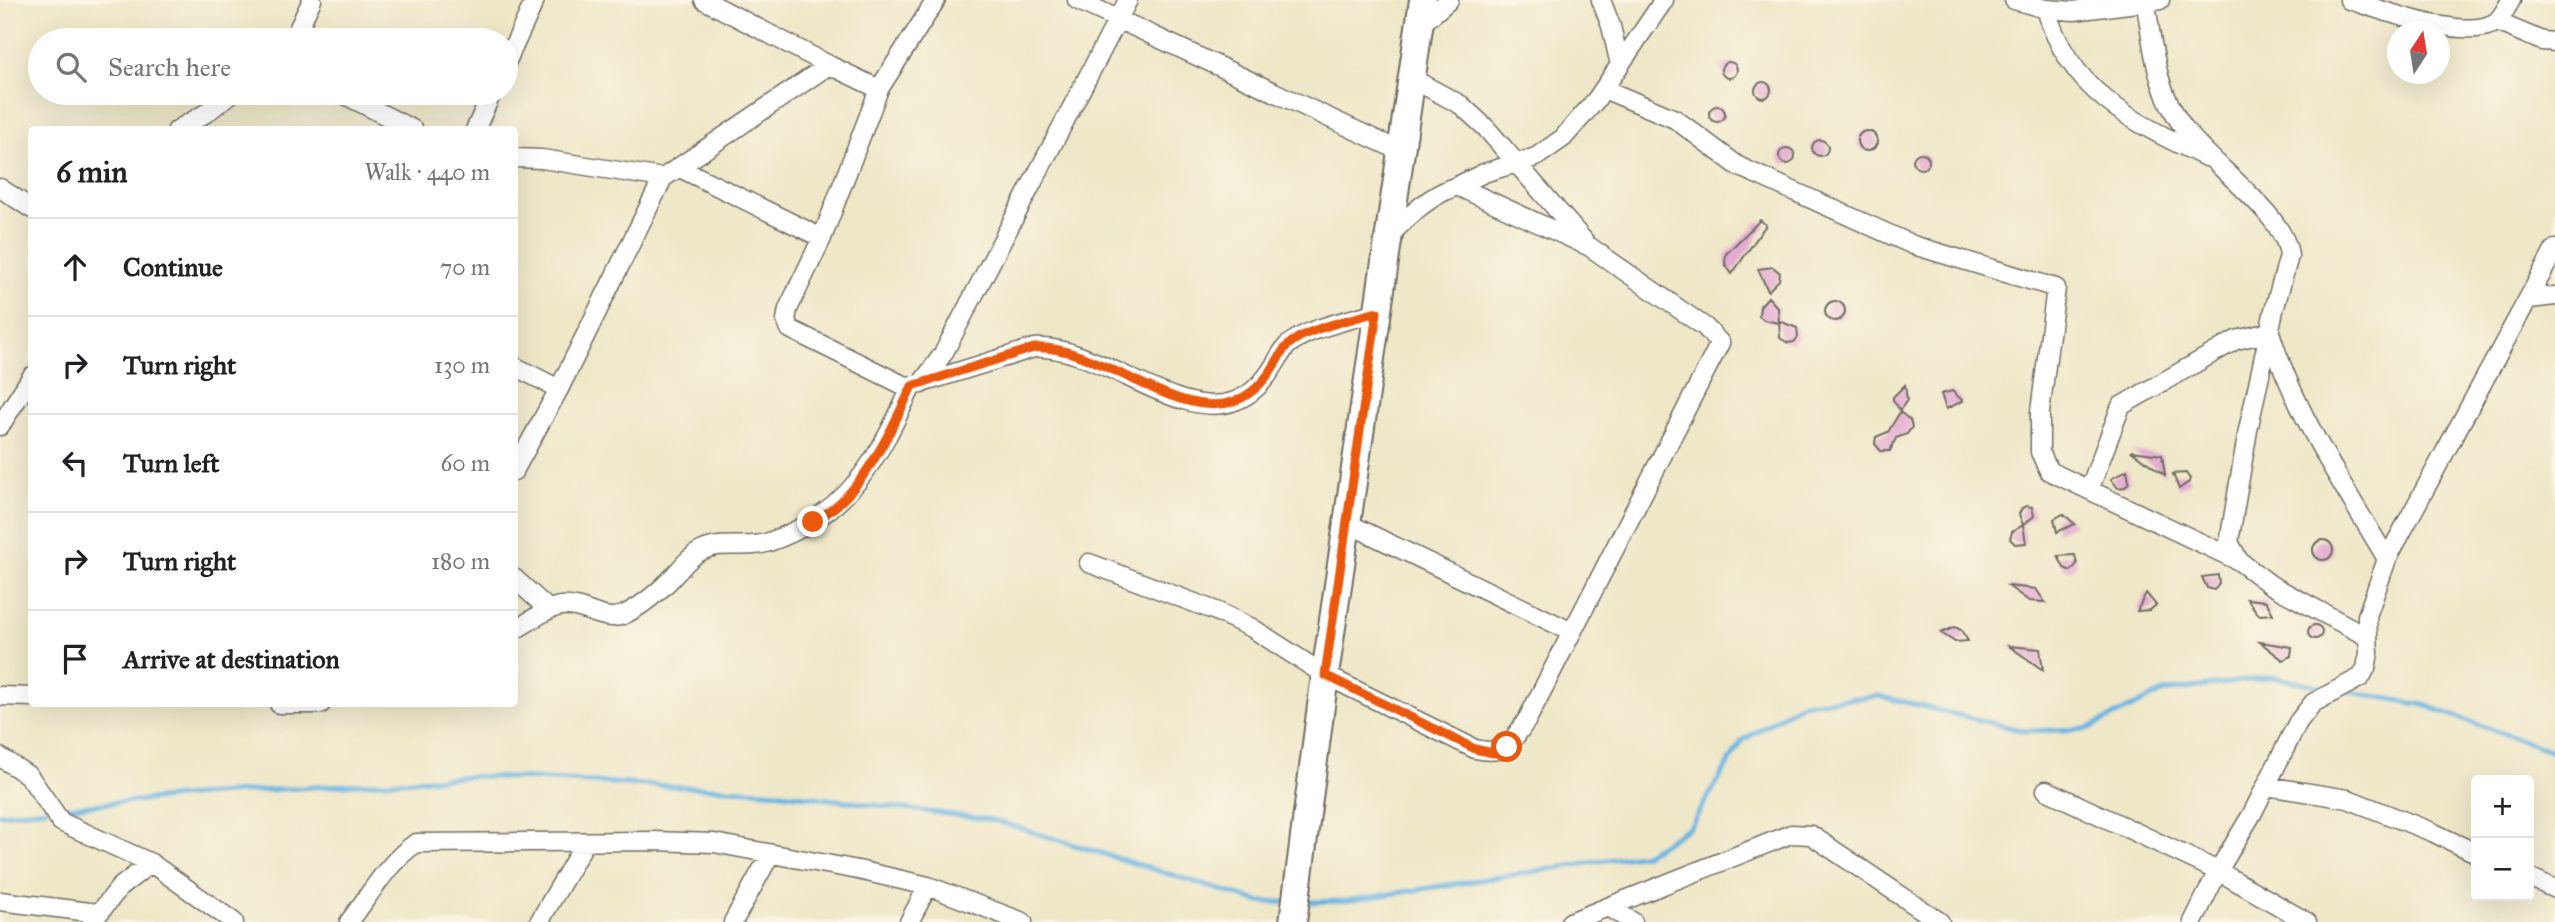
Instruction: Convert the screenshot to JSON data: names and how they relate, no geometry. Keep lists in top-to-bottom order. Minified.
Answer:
{"north":"top","page":{"search":"Search here","heading":["6 min","Walk · 440 m"],"list":[["Continue","70 m"],["Turn right","130 m"],["Turn left","60 m"],["Turn right","180 m"],"Arrive at destination"],"map_buttons":["+","−"]}}
